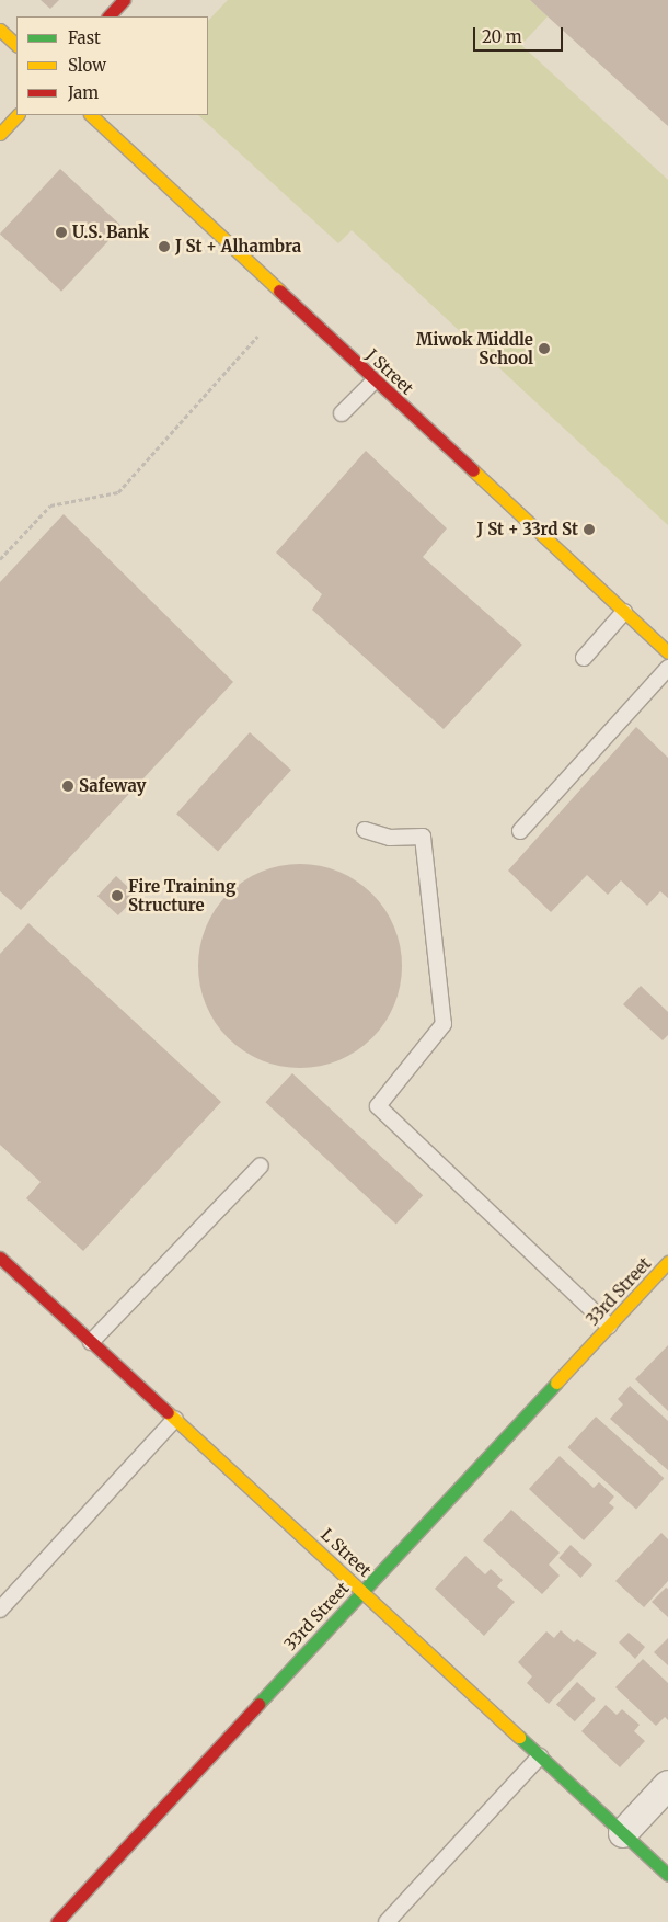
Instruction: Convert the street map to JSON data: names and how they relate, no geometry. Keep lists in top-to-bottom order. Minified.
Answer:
{"streets":{"street":["J Street","33rd Street","L Street"]},"crossings":[["33rd Street","L Street"]],"places":["U.S. Bank","J St + Alhambra","Miwok Middle School","J St + 33rd St","Safeway","Fire Training Structure"],"legend":["Fast","Slow","Jam"],"scale_bar":"20 m"}
